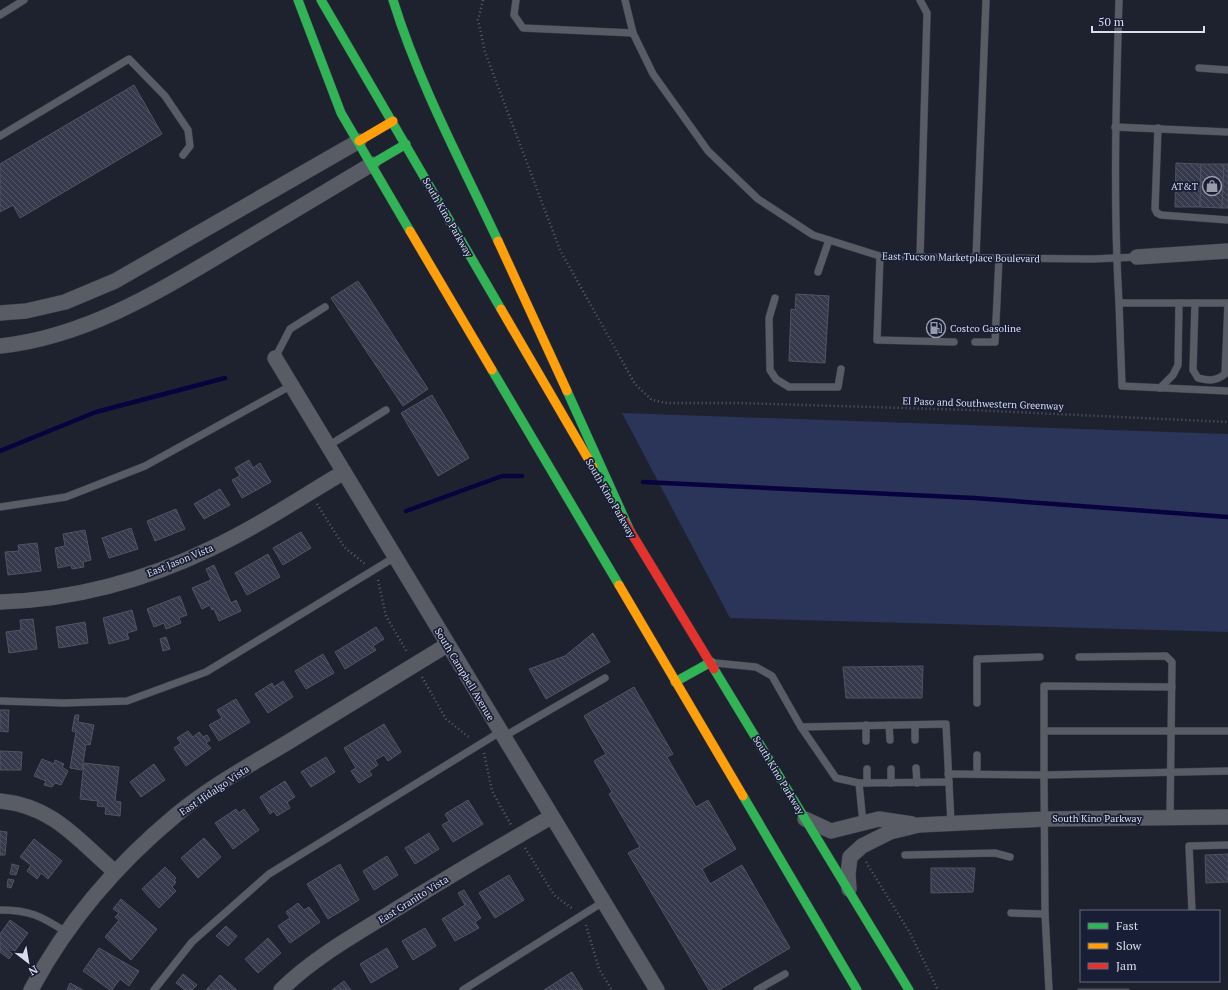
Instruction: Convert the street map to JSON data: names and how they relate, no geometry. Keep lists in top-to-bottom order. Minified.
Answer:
{"streets":{"main road":["South Kino Parkway"],"street":["East Tucson Marketplace Boulevard","East Jason Vista","South Campbell Avenue","East Hidalgo Vista","East Granito Vista"],"path":["El Paso and Southwestern Greenway"]},"crossings":[["East Jason Vista","South Campbell Avenue"],["South Campbell Avenue","East Hidalgo Vista"],["South Campbell Avenue","East Granito Vista"]],"places":{"shop":["AT&T"],"fuel station":["Costco Gasoline"]},"legend":["Fast","Slow","Jam"],"scale_bar":"50 m","north":"bottom right"}
